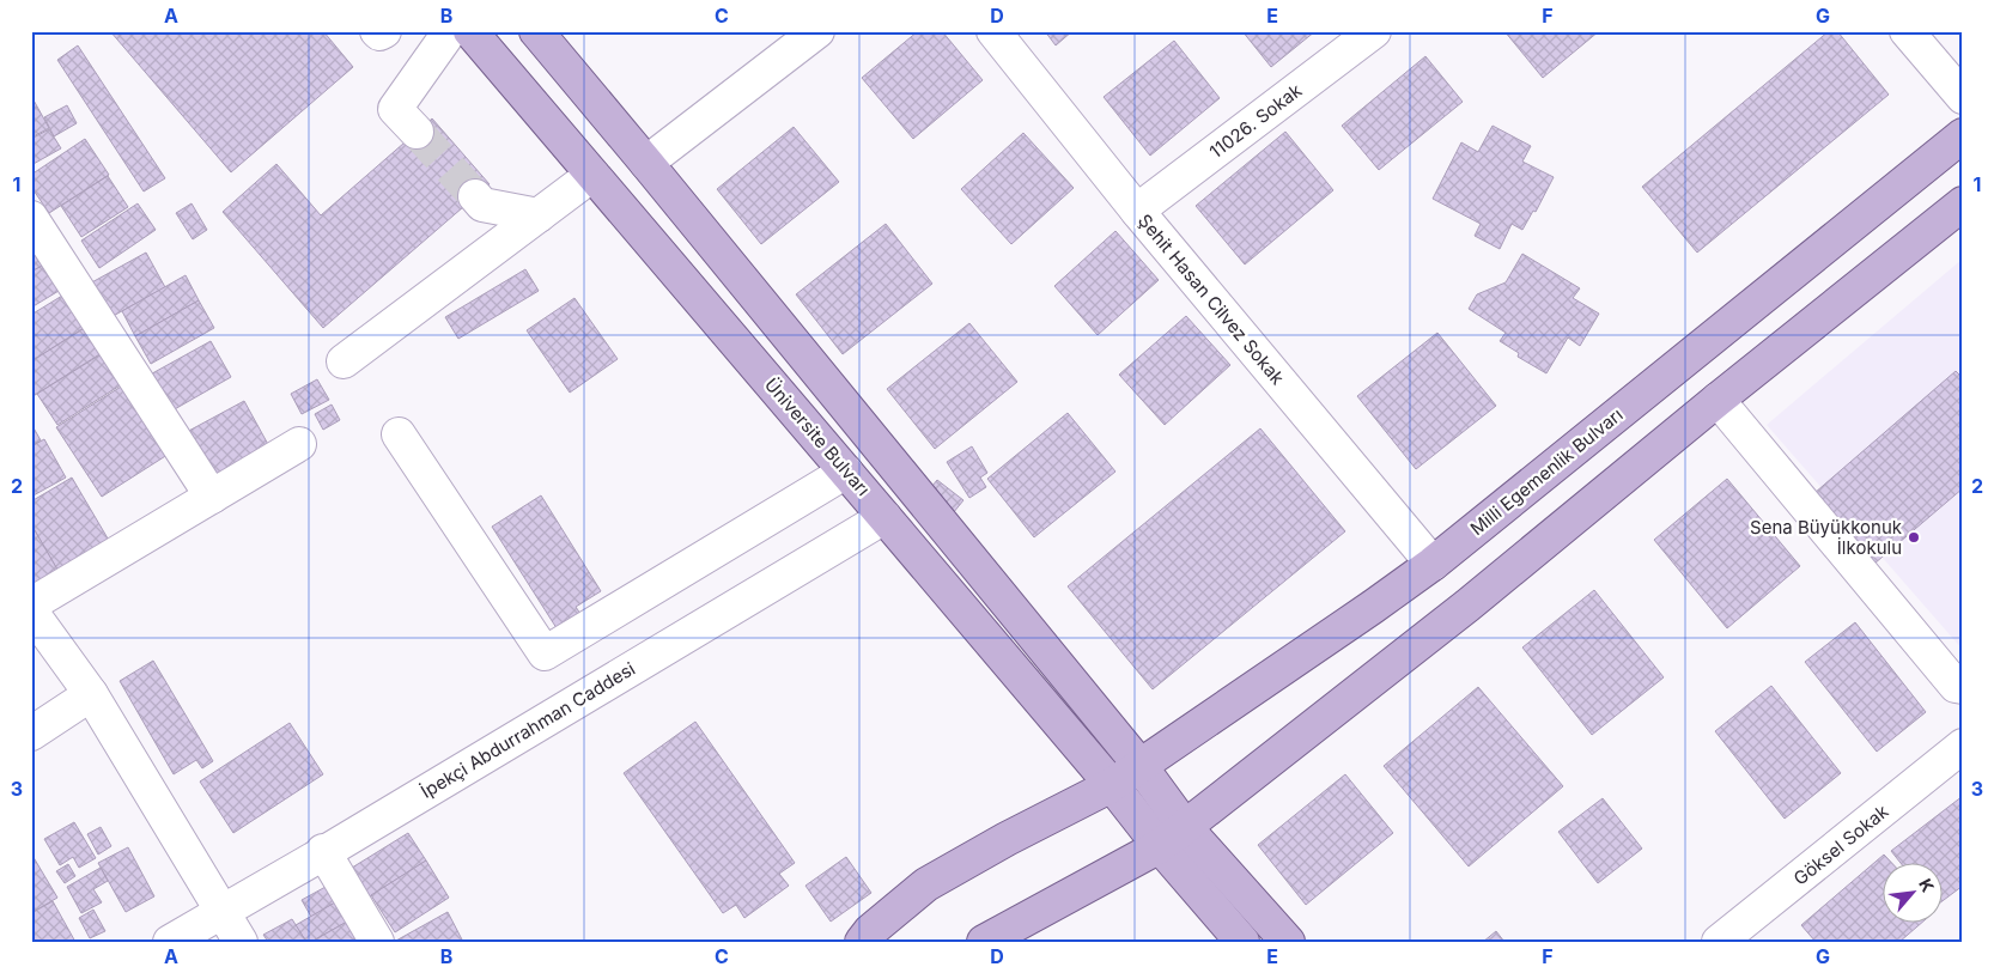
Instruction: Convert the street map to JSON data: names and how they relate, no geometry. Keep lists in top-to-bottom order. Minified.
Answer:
{"streets":{"main road":["Üniversite Bulvarı","Milli Egemenlik Bulvarı"],"street":["11026. Sokak","Şehit Hasan Cilvez Sokak","İpekçi Abdurrahman Caddesi","Göksel Sokak"]},"crossings":[["11026. Sokak","Şehit Hasan Cilvez Sokak"],["Şehit Hasan Cilvez Sokak","Milli Egemenlik Bulvarı"],["Üniversite Bulvarı","Milli Egemenlik Bulvarı"],["Üniversite Bulvarı","İpekçi Abdurrahman Caddesi"]],"places":["Sena Büyükkonuk İlkokulu"],"north":"top right","grid":{"columns":["A","B","C","D","E","F","G"],"rows":["1","2","3"]}}
